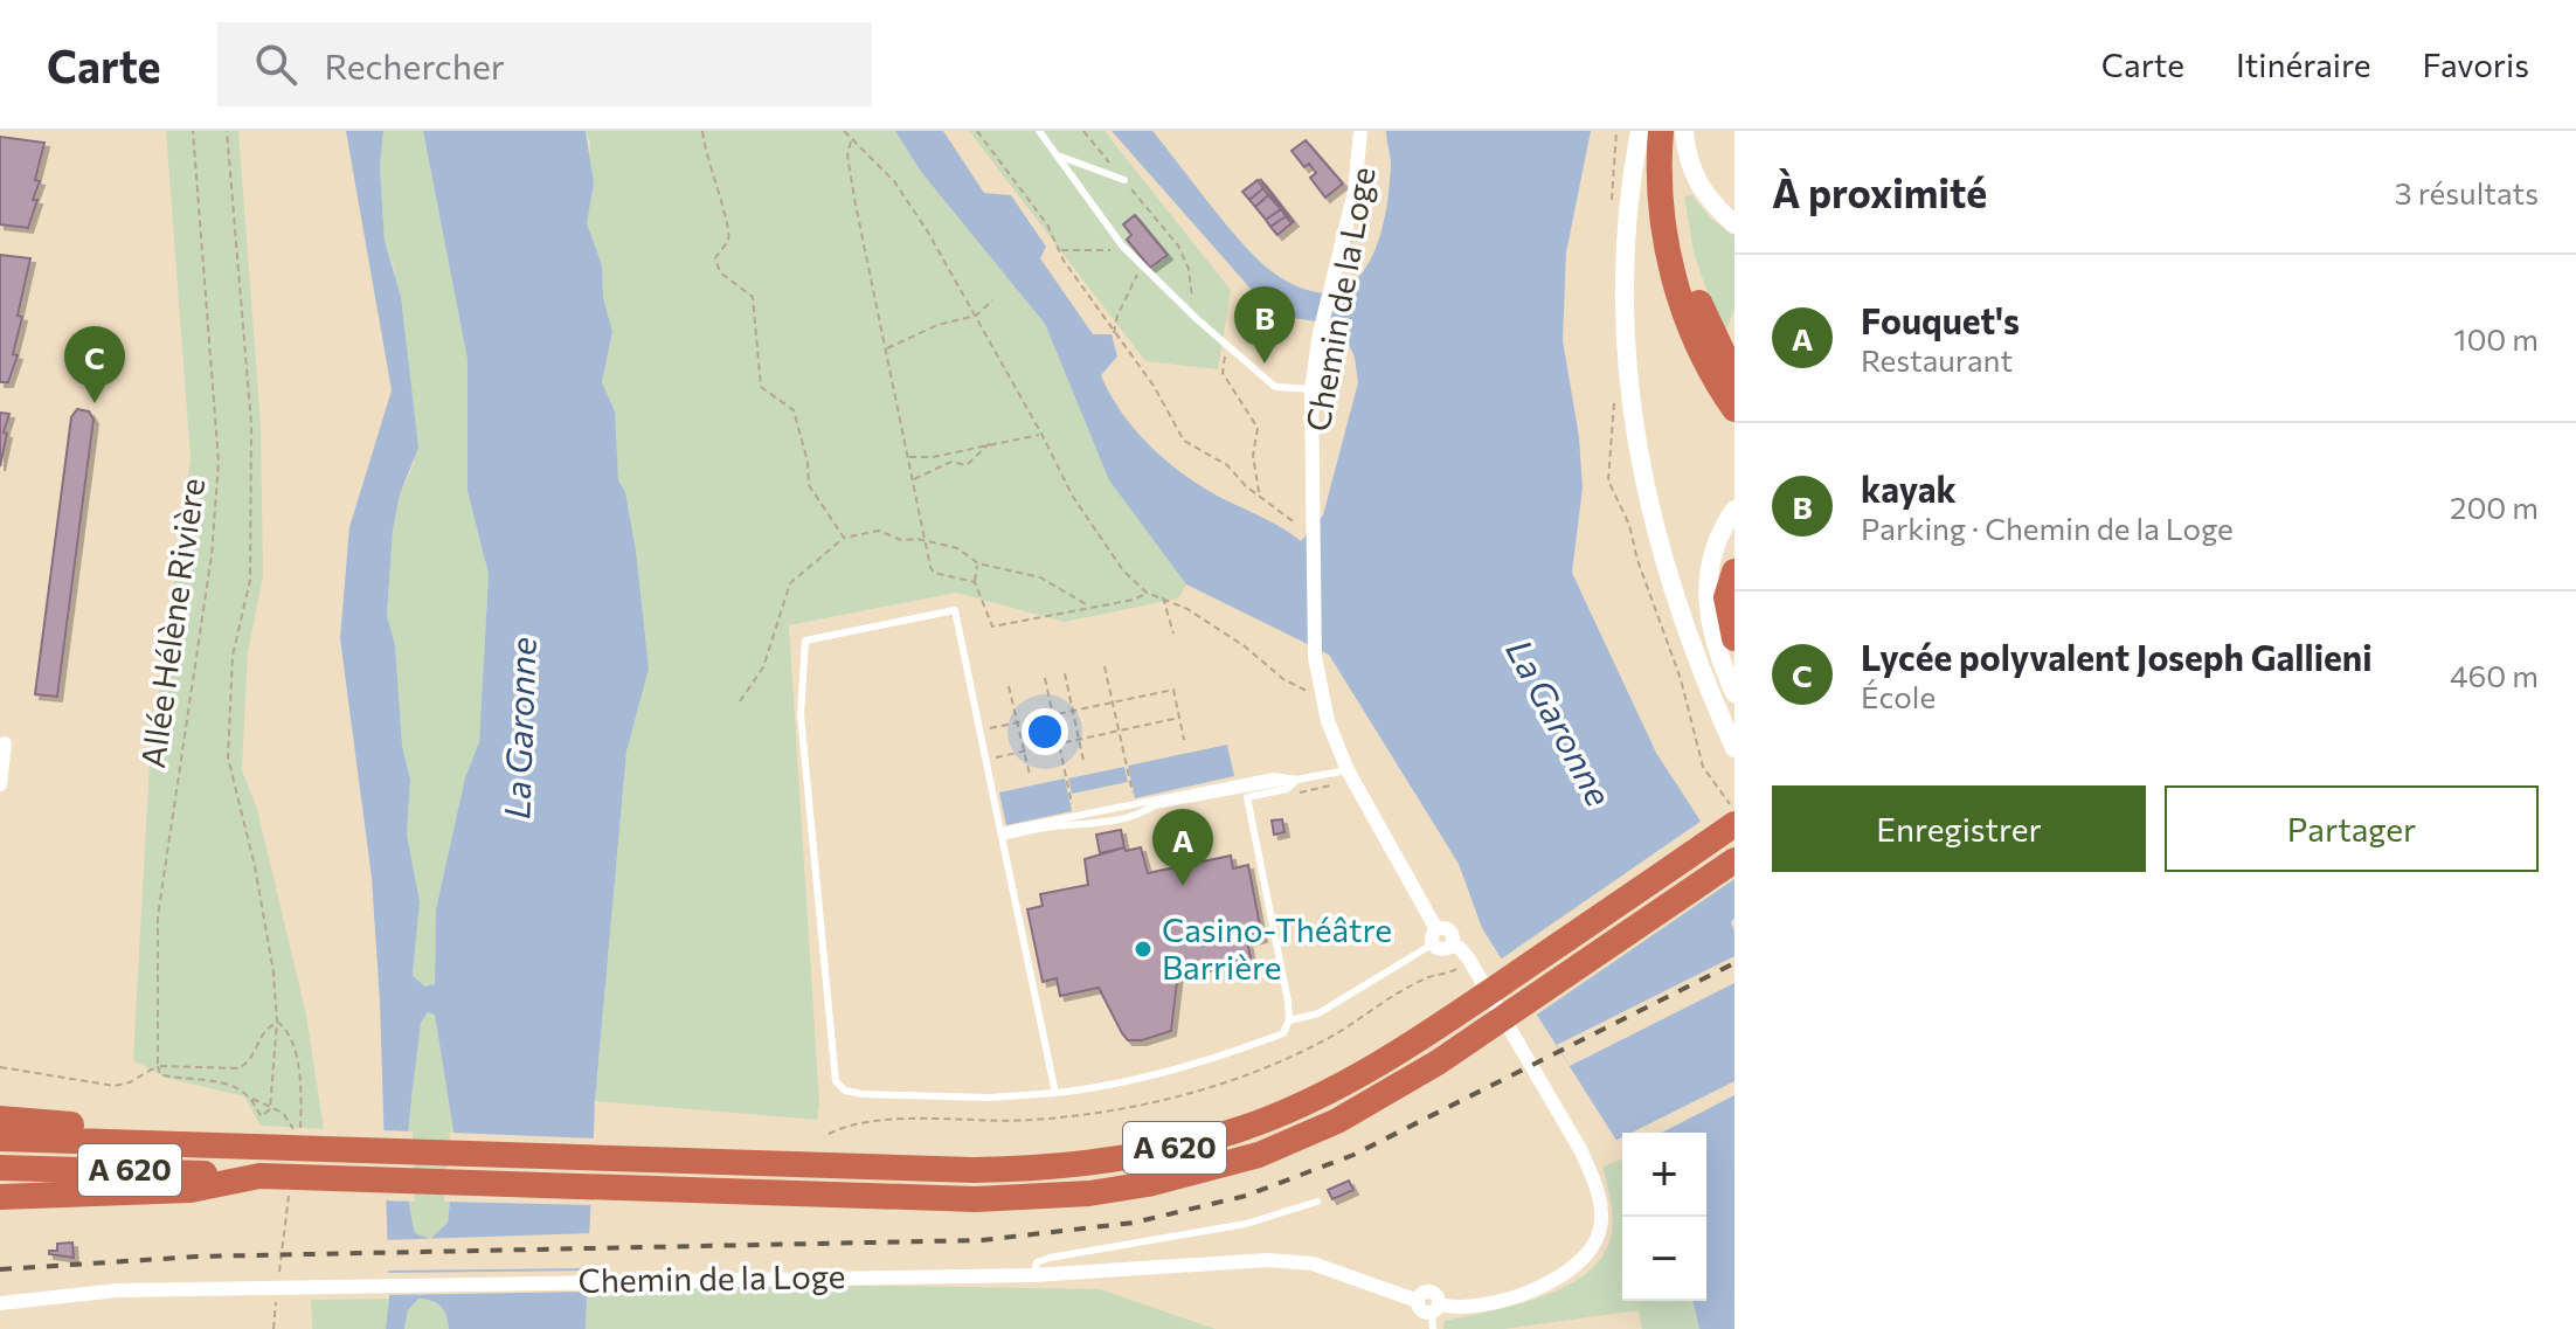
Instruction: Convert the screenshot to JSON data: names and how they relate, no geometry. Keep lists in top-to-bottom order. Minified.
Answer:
{"streets":{"highway":["A 620"],"street":["Chemin de la Loge"],"path":["Allée Hélène Rivière"]},"water":["La Garonne"],"places":["Casino-Théâtre Barrière"],"page":{"header":"Carte","search":"Rechercher","nav":["Carte","Itinéraire","Favoris"],"heading":["À proximité","3 résultats"],"list":[{"mark":"A","name":"Fouquet's","note":"Restaurant","value":"100 m"},{"mark":"B","name":"kayak","note":"Parking · Chemin de la Loge","value":"200 m"},{"mark":"C","name":"Lycée polyvalent Joseph Gallieni","note":"École","value":"460 m"}],"pins":["B","C","A"],"buttons":["Enregistrer","Partager"],"map_buttons":["+","−"]}}
